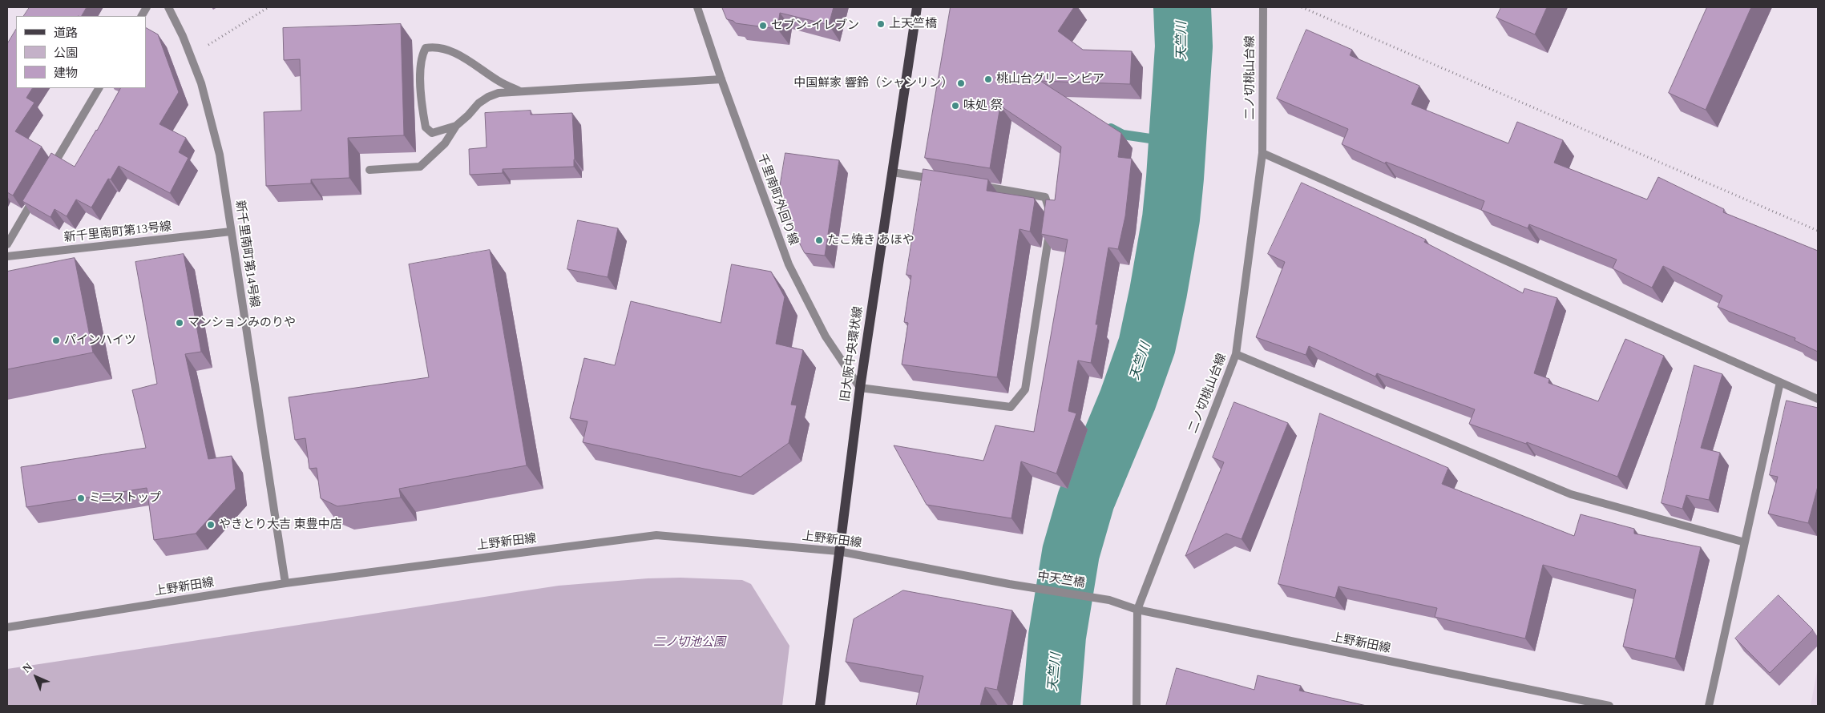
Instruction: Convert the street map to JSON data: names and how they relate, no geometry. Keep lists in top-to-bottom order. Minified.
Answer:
{"streets":{"main road":["旧大阪中央環状線"],"street":["二ノ切桃山台線","千里南町外回り線","新千里南町第13号線","新千里南町第14号線","上野新田線","中天竺橋"]},"crossings":[["二ノ切桃山台線","上野新田線"],["千里南町外回り線","旧大阪中央環状線"],["新千里南町第13号線","新千里南町第14号線"],["新千里南町第14号線","上野新田線"],["旧大阪中央環状線","上野新田線"],["上野新田線","中天竺橋"]],"water":["天竺川"],"parks":["二ノ切池公園"],"places":["上天竺橋","セブン-イレブン","桃山台グリーンピア","中国鮮家 響鈴（シャンリン）","味処 祭","たこ焼き あほや","マンションみのりや","パインハイツ","ミニストップ","やきとり大吉 東豊中店"],"legend":["道路","公園","建物"],"north":"top left"}
